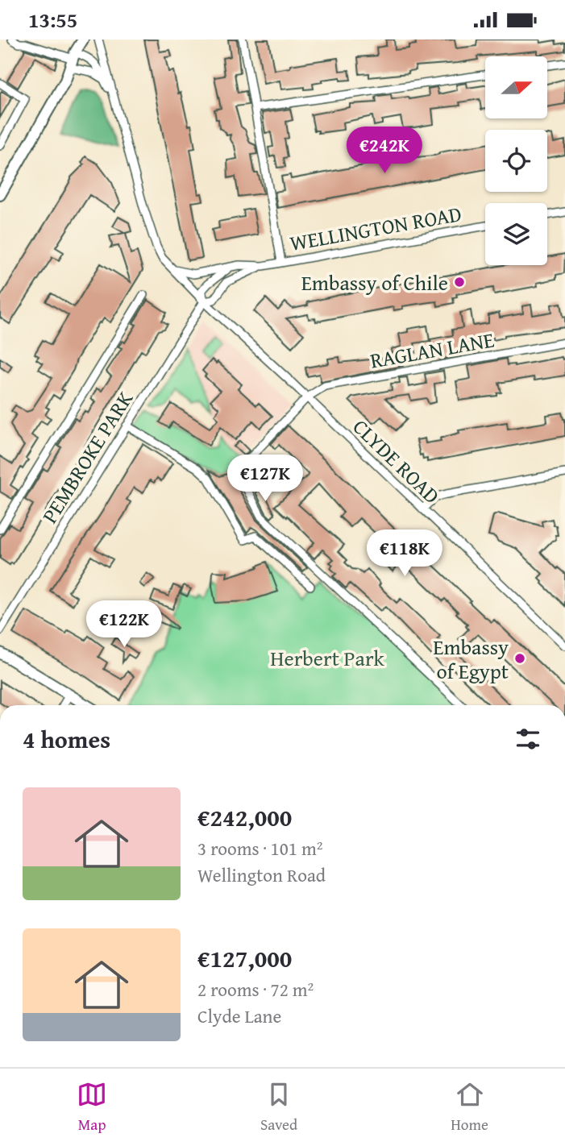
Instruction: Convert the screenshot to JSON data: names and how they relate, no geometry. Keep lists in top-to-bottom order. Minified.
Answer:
{"streets":{"street":["WELLINGTON ROAD","RAGLAN LANE","PEMBROKE PARK","CLYDE ROAD"]},"crossings":[["WELLINGTON ROAD","PEMBROKE PARK"],["WELLINGTON ROAD","CLYDE ROAD"],["RAGLAN LANE","CLYDE ROAD"],["PEMBROKE PARK","CLYDE ROAD"]],"parks":["Herbert Park"],"places":["Embassy of Chile","Embassy of Egypt"],"north":"right","page":{"status":"13:55","price":["€242K","€127K","€118K","€122K"],"heading":"4 homes","list":[{"name":"€242,000","note":"3 rooms · 101 m² · Wellington Road"},{"name":"€127,000","note":"2 rooms · 72 m² · Clyde Lane"}],"tabs":["Map","Saved","Home"]}}
